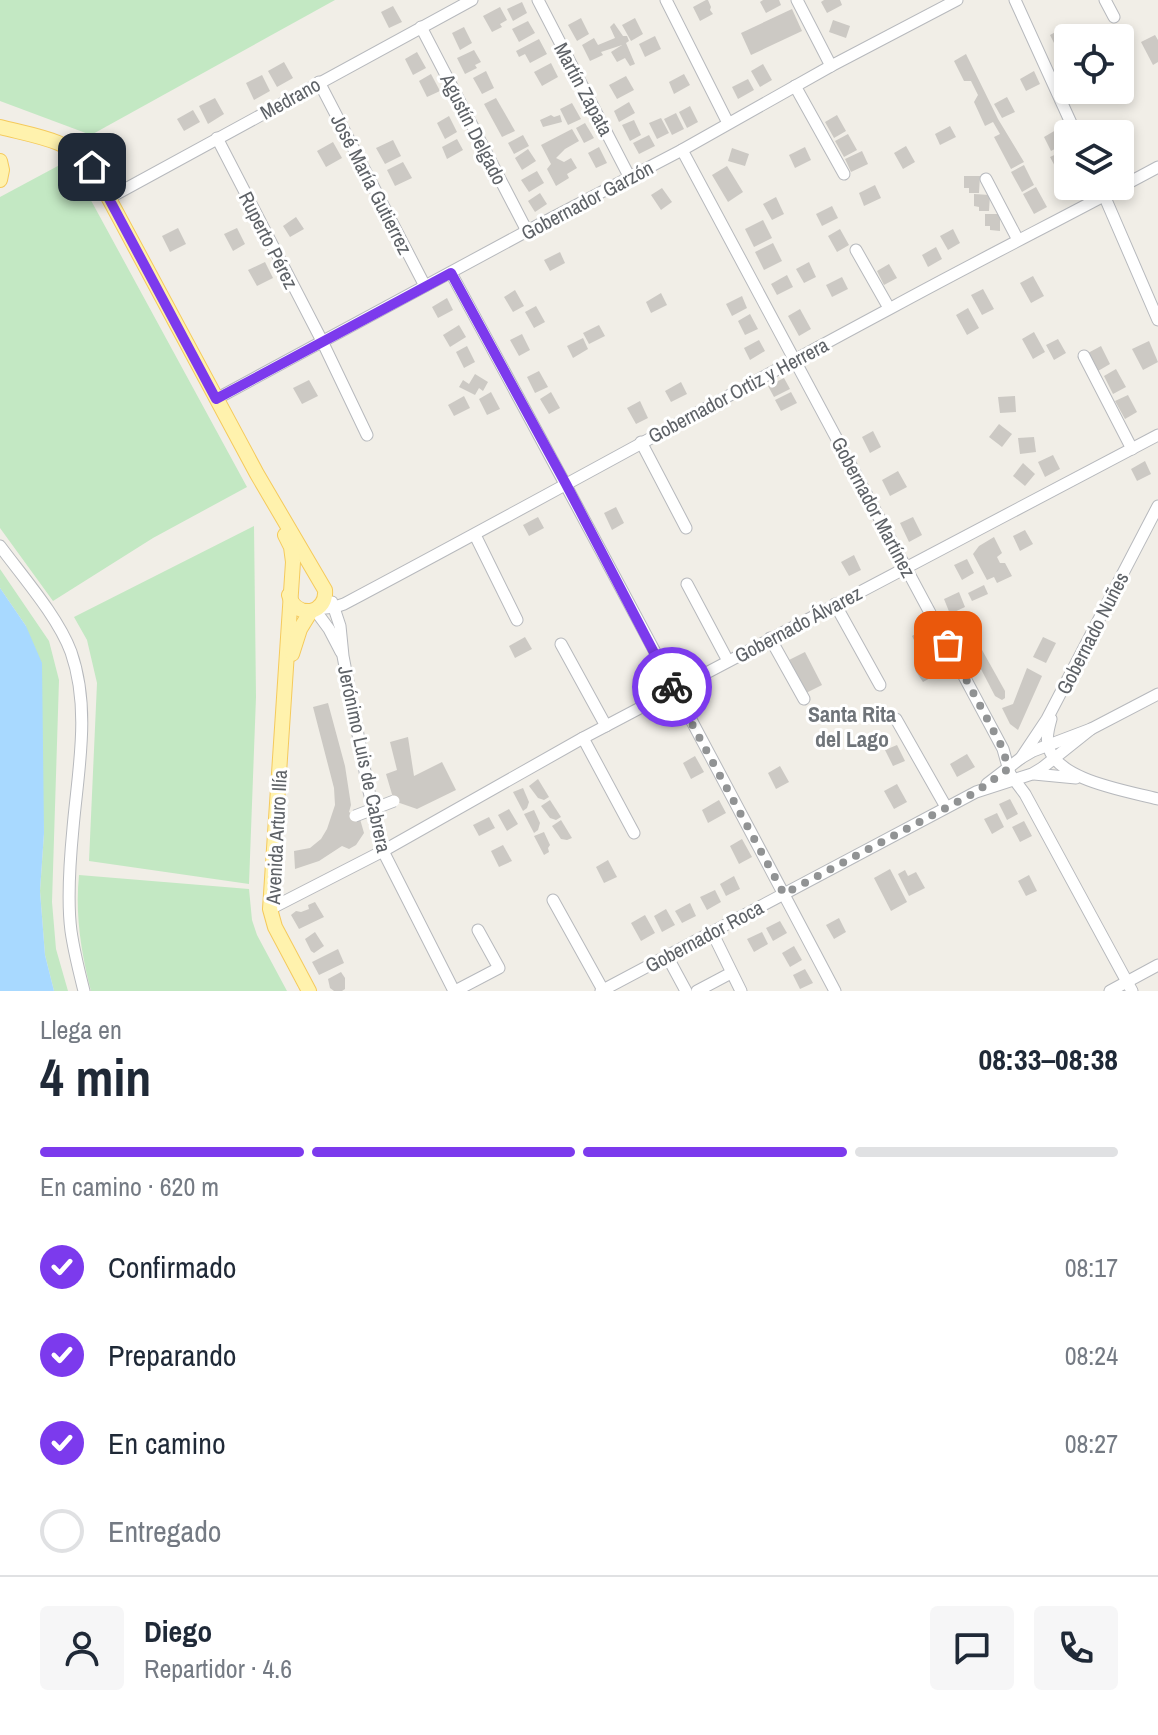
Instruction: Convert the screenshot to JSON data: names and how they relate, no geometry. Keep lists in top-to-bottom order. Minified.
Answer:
{"streets":{"main road":["Avenida Arturo Ilía"],"street":["Martín Zapata","Medrano","Agustín Delgado","José María Gutierrez","Gobernador Garzón","Ruperto Pérez","Gobernador Ortiz y Herrera","Gobernador Martínez","Gobernado Álvarez","Gobernado Nuñes","Jerónimo Luis de Cabrera","Gobernador Roca"]},"crossings":[["Martín Zapata","Gobernador Garzón"],["Medrano","Agustín Delgado"],["Medrano","José María Gutierrez"],["Medrano","Ruperto Pérez"],["Medrano","Avenida Arturo Ilía"],["Agustín Delgado","Gobernador Garzón"],["José María Gutierrez","Gobernador Garzón"],["Gobernador Garzón","Ruperto Pérez"],["Gobernador Garzón","Gobernador Martínez"],["Gobernador Garzón","Avenida Arturo Ilía"],["Gobernador Ortiz y Herrera","Gobernador Martínez"],["Gobernador Ortiz y Herrera","Jerónimo Luis de Cabrera"],["Gobernador Ortiz y Herrera","Avenida Arturo Ilía"],["Gobernador Martínez","Gobernado Álvarez"],["Gobernador Martínez","Gobernador Roca"],["Gobernado Álvarez","Jerónimo Luis de Cabrera"],["Gobernado Álvarez","Avenida Arturo Ilía"],["Gobernado Nuñes","Gobernador Roca"],["Jerónimo Luis de Cabrera","Avenida Arturo Ilía"]],"districts":["Santa Rita del Lago"],"page":{"heading":["4 min","Llega en","08:33–08:38"],"panel":["Diego","Repartidor · 4.6"],"bar":"En camino · 620 m","list":[["Confirmado","08:17"],["Preparando","08:24"],["En camino","08:27"],"Entregado"]}}
